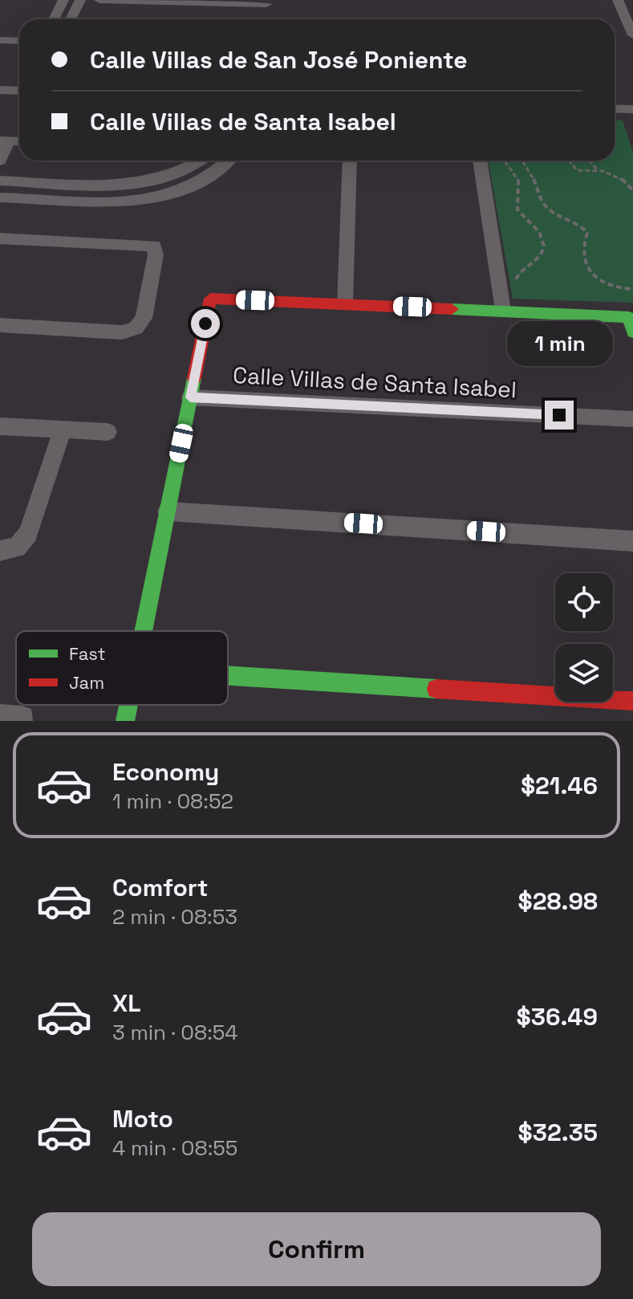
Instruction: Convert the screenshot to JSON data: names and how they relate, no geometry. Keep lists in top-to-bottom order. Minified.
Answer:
{"streets":{"street":["Calle Villas de Santa Isabel"]},"legend":["Fast","Jam"],"page":{"banner":["Calle Villas de San José Poniente","Calle Villas de Santa Isabel"],"bubble":"1 min","list":[{"name":"Economy","note":"1 min · 08:52","value":"$21.46"},{"name":"Comfort","note":"2 min · 08:53","value":"$28.98"},{"name":"XL","note":"3 min · 08:54","value":"$36.49"},{"name":"Moto","note":"4 min · 08:55","value":"$32.35"}],"buttons":"Confirm"}}
